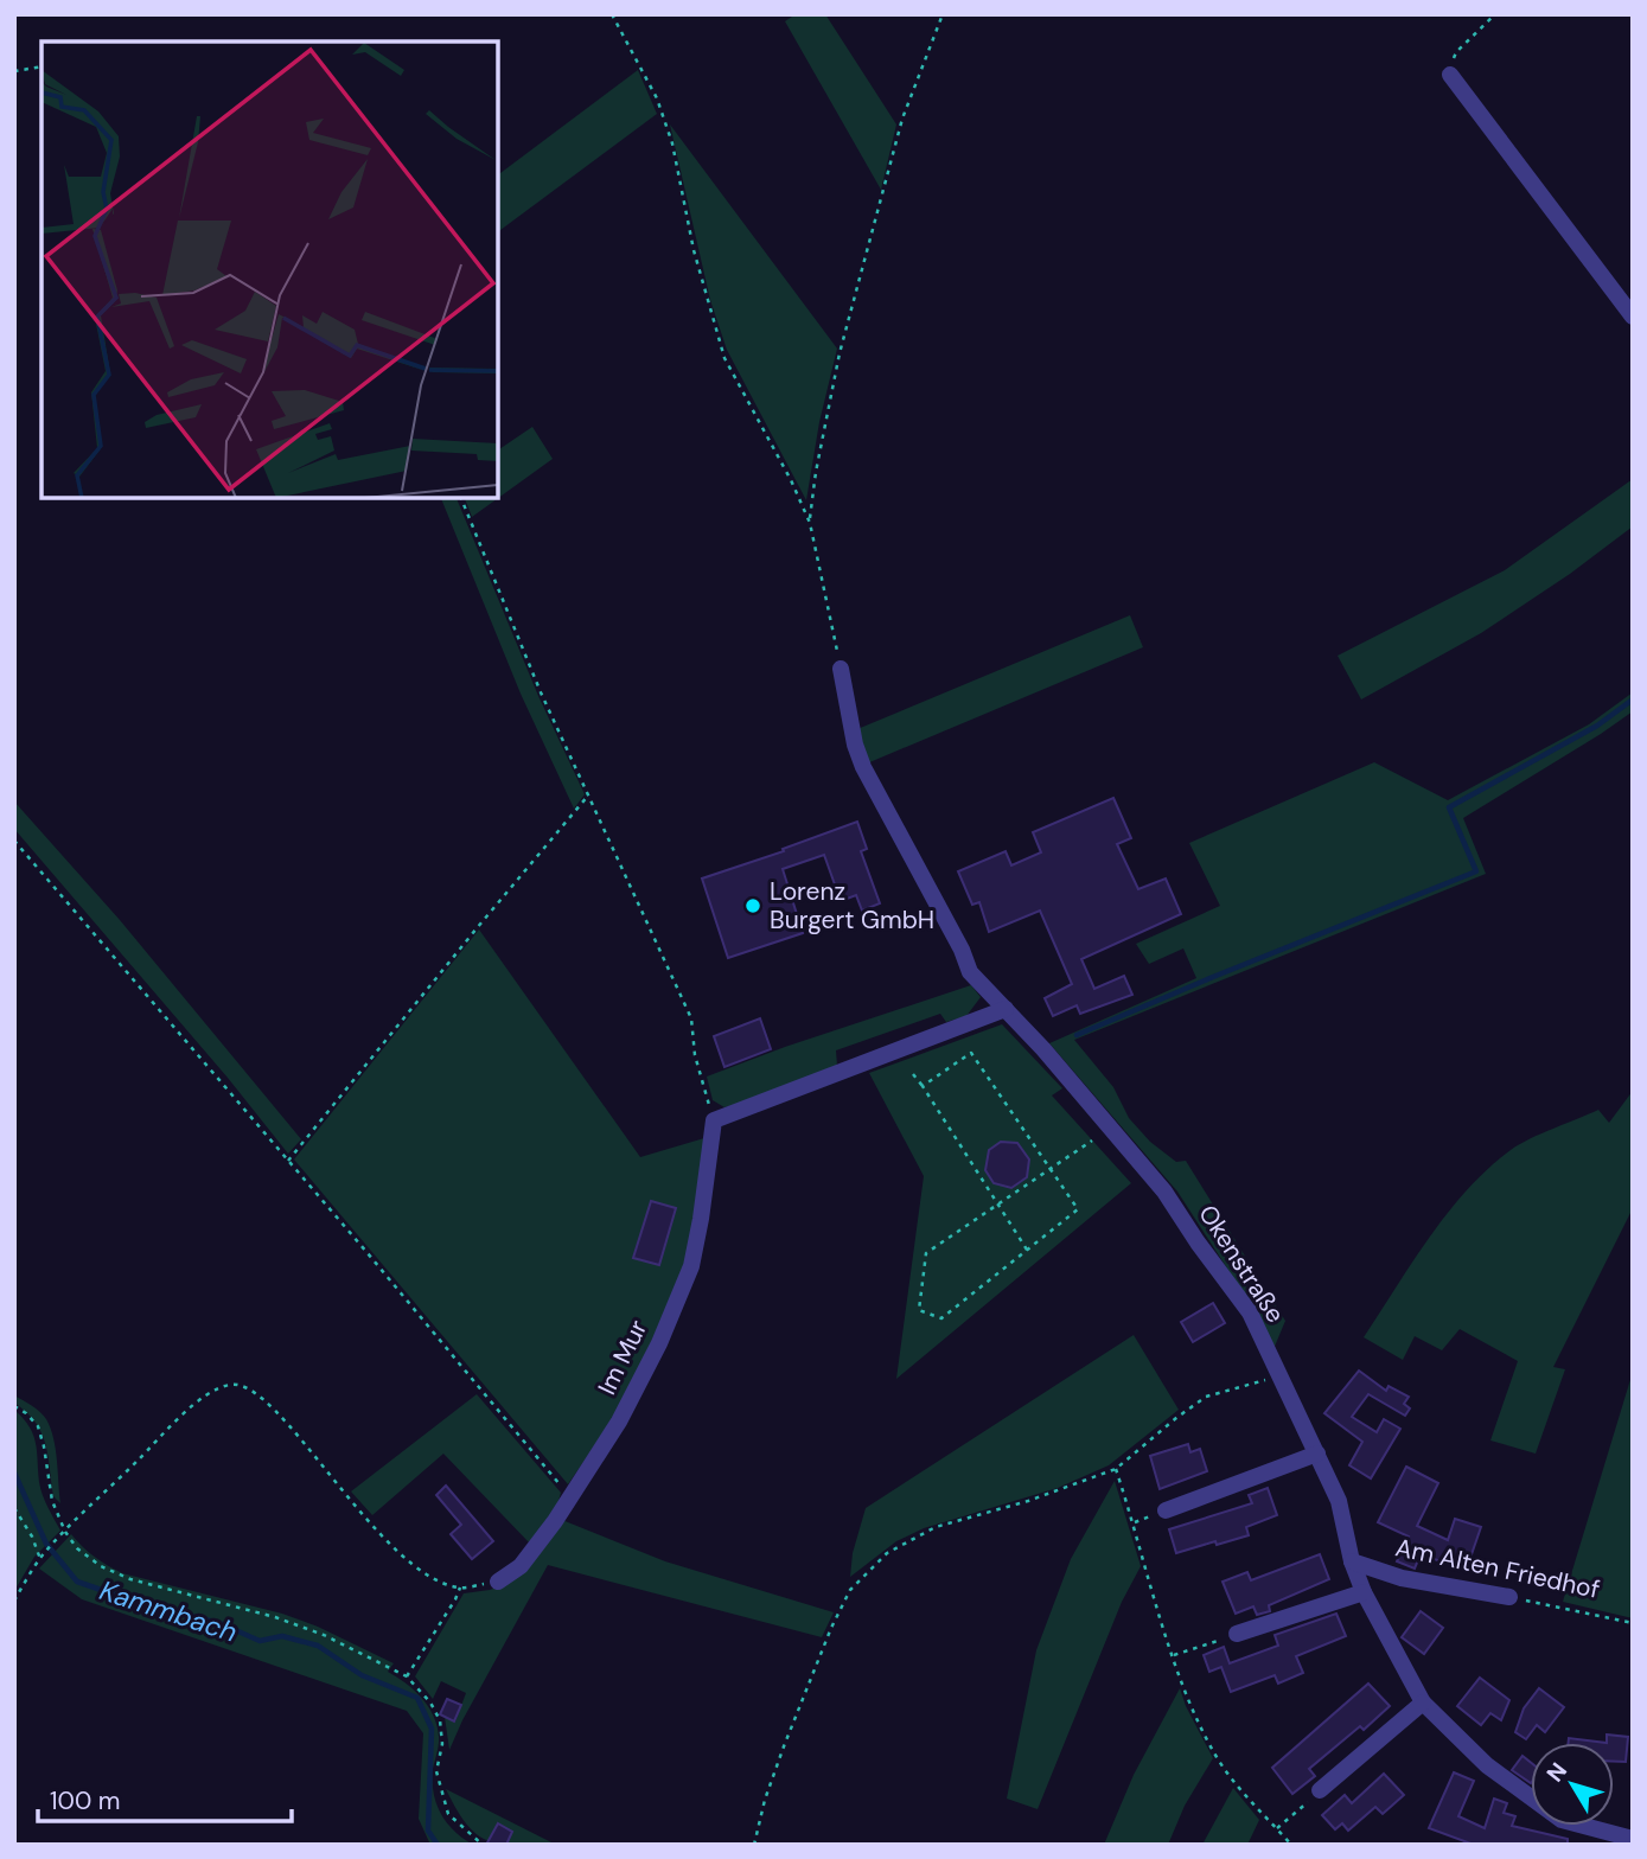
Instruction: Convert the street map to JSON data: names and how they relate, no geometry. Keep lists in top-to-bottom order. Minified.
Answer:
{"streets":{"street":["Okenstraße","Im Mur","Am Alten Friedhof"]},"crossings":[["Okenstraße","Am Alten Friedhof"]],"water":["Kammbach"],"places":["Lorenz Burgert GmbH"],"scale_bar":"100 m","north":"top left"}
